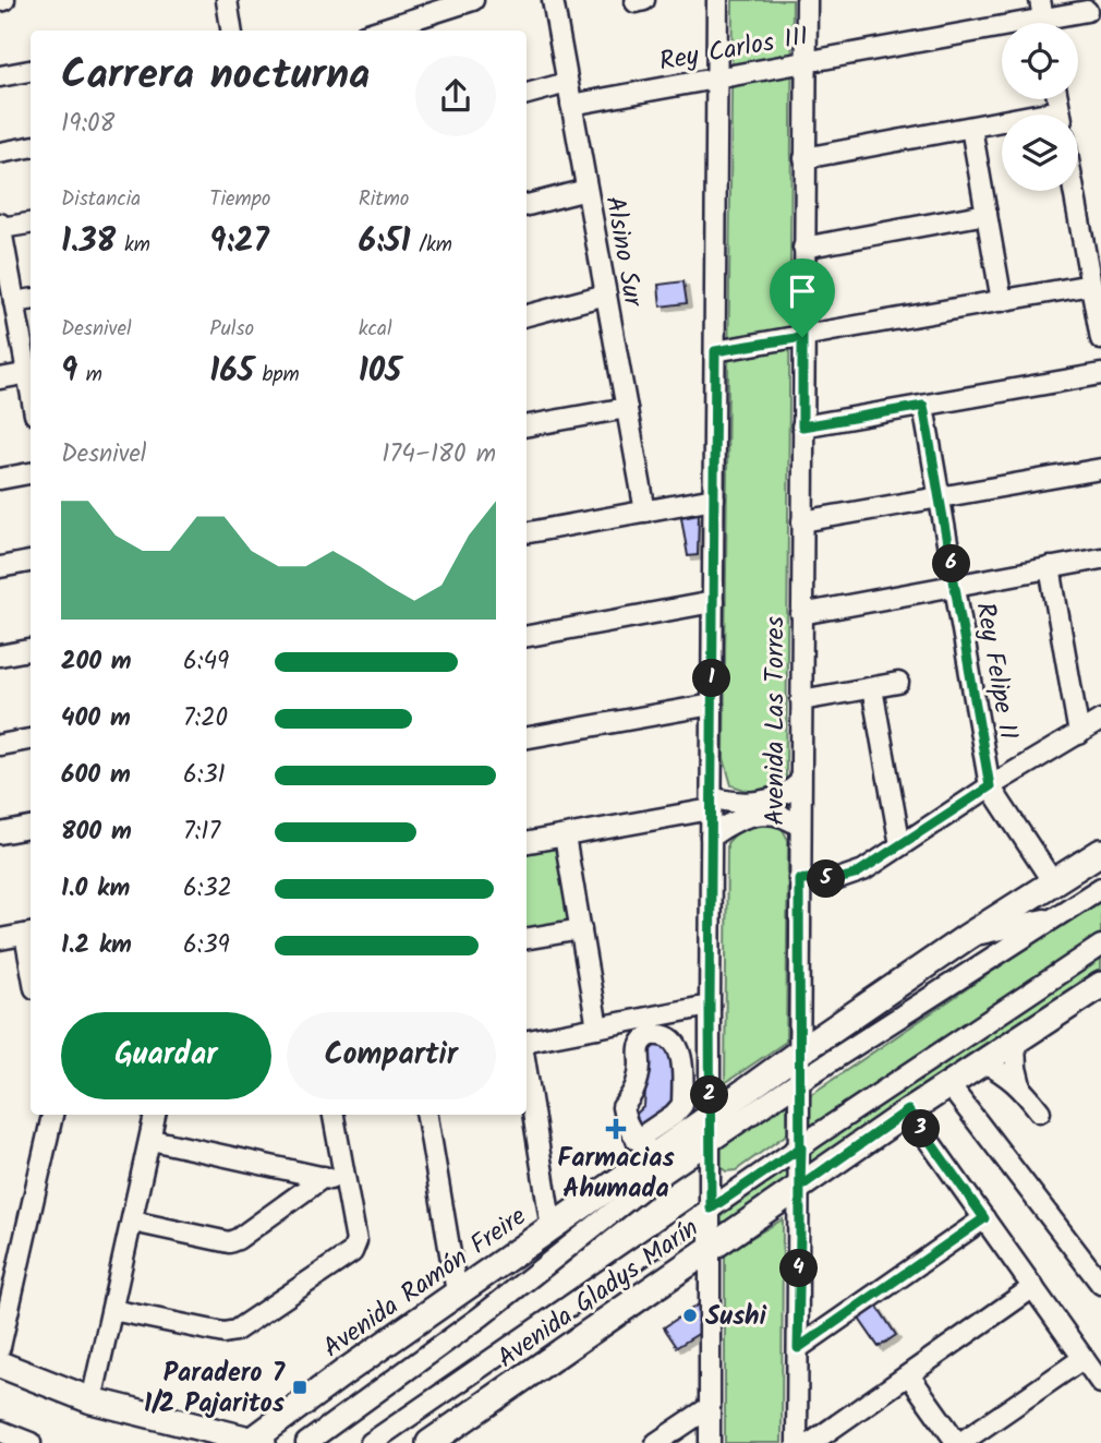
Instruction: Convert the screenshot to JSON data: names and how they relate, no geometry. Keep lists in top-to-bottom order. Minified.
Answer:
{"streets":{"main road":["Avenida Ramón Freire","Avenida Gladys Marín"],"street":["Rey Carlos III","Alsino Sur","Rey Felipe II","Avenida Las Torres"]},"crossings":[["Rey Carlos III","Alsino Sur"],["Rey Carlos III","Avenida Las Torres"],["Avenida Las Torres","Avenida Gladys Marín"]],"places":{"health":["Farmacias Ahumada"],"other":["Sushi"],"transit":["Paradero 7 1/2 Pajaritos"]},"page":{"heading":["Carrera nocturna","19:08"],"stats":[["Distancia","1.38 km"],["Tiempo","9:27"],["Ritmo","6:51 /km"],["Desnivel","9 m"],["Pulso","165 bpm"],["kcal","105"]],"chart":["Desnivel","174–180 m"],"pins":["6","1","5","2","3","4"],"list":[{"name":"200 m","note":"6:49"},{"name":"400 m","note":"7:20"},{"name":"600 m","note":"6:31"},{"name":"800 m","note":"7:17"},{"name":"1.0 km","note":"6:32"},{"name":"1.2 km","note":"6:39"}],"buttons":["Guardar","Compartir"]}}
